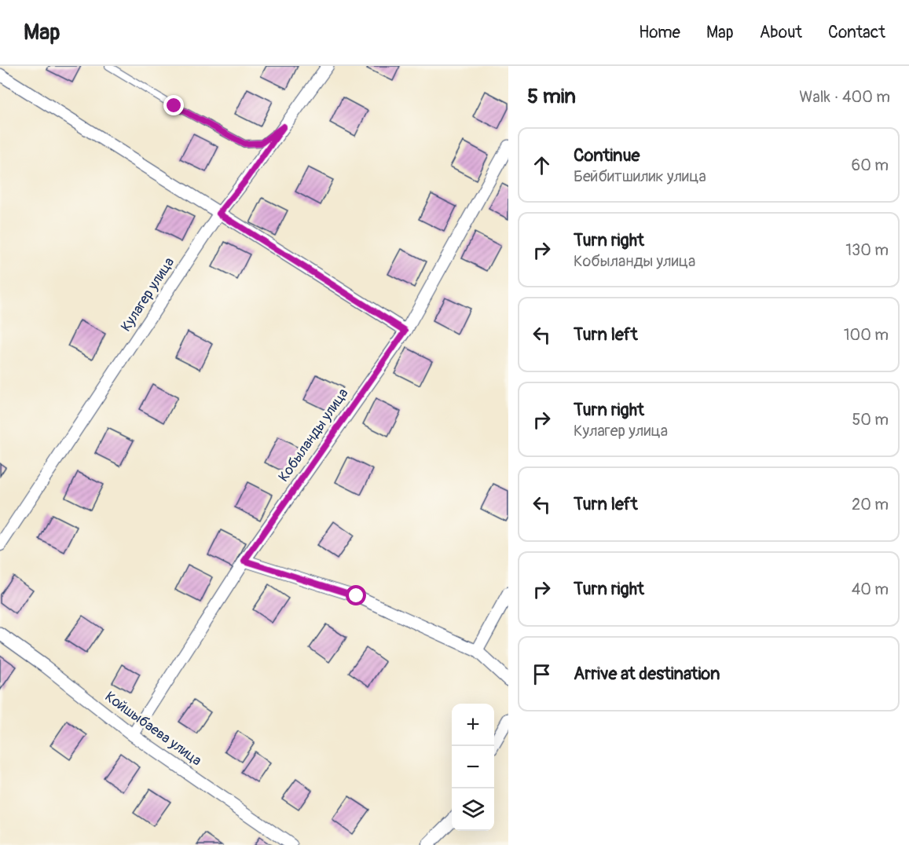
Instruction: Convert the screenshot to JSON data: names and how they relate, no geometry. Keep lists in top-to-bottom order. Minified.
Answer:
{"streets":{"street":["Кулагер улица","Кобыланды улица","Койшыбаева улица"]},"crossings":[["Кобыланды улица","Койшыбаева улица"]],"page":{"header":"Map","nav":["Home","Map","About","Contact"],"heading":["5 min","Walk · 400 m"],"list":[["Continue","Бейбитшилик улица","60 m"],["Turn right","Кобыланды улица","130 m"],["Turn left","100 m"],["Turn right","Кулагер улица","50 m"],["Turn left","20 m"],["Turn right","40 m"],"Arrive at destination"],"map_buttons":["+","−"]}}
